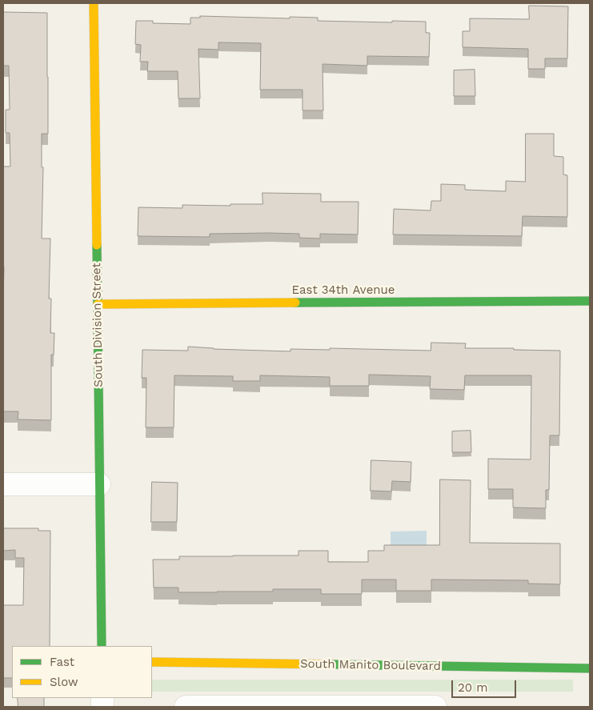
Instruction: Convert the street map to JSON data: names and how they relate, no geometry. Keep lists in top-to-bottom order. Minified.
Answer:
{"streets":{"street":["East 34th Avenue","South Division Street","South Manito Boulevard"]},"crossings":[["East 34th Avenue","South Division Street"]],"legend":["Fast","Slow"],"scale_bar":"20 m"}
